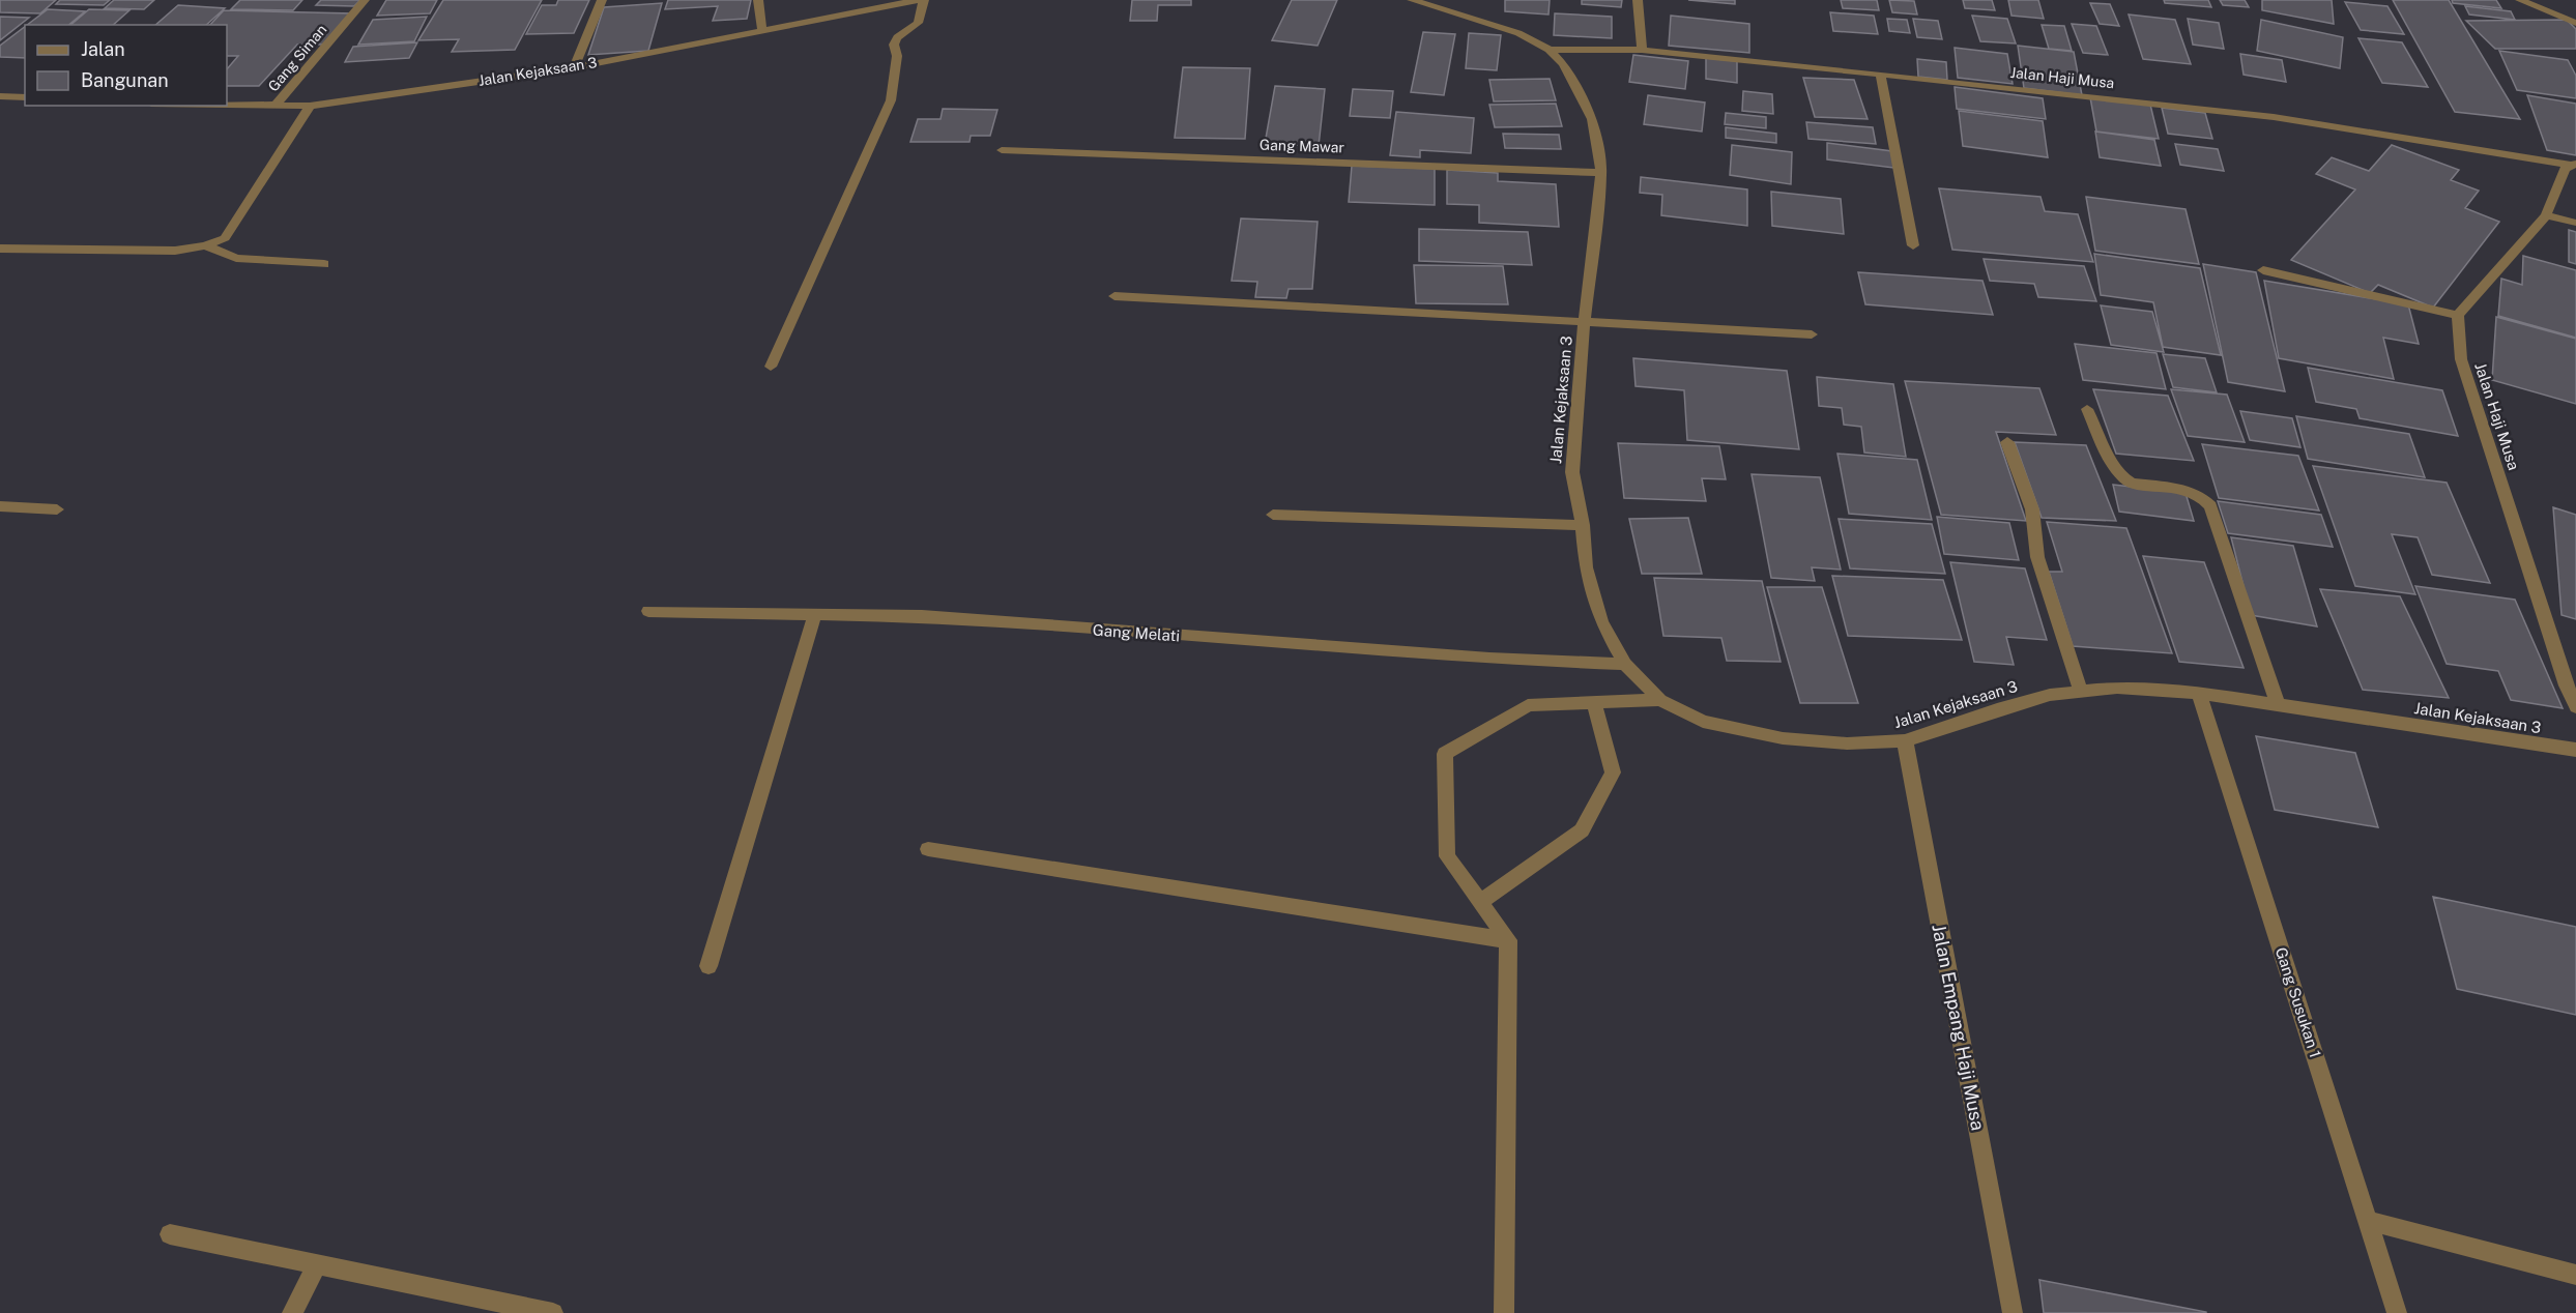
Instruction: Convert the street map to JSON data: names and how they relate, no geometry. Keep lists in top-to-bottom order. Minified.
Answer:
{"streets":{"street":["Gang Siman","Jalan Kejaksaan 3","Jalan Haji Musa","Gang Mawar","Gang Melati","Gang Susukan 1","Jalan Empang Haji Musa"]},"crossings":[["Gang Siman","Jalan Kejaksaan 3"],["Jalan Kejaksaan 3","Jalan Haji Musa"],["Jalan Kejaksaan 3","Gang Mawar"],["Jalan Kejaksaan 3","Gang Melati"],["Jalan Kejaksaan 3","Gang Susukan 1"],["Jalan Kejaksaan 3","Jalan Empang Haji Musa"]],"legend":["Jalan","Bangunan"]}
